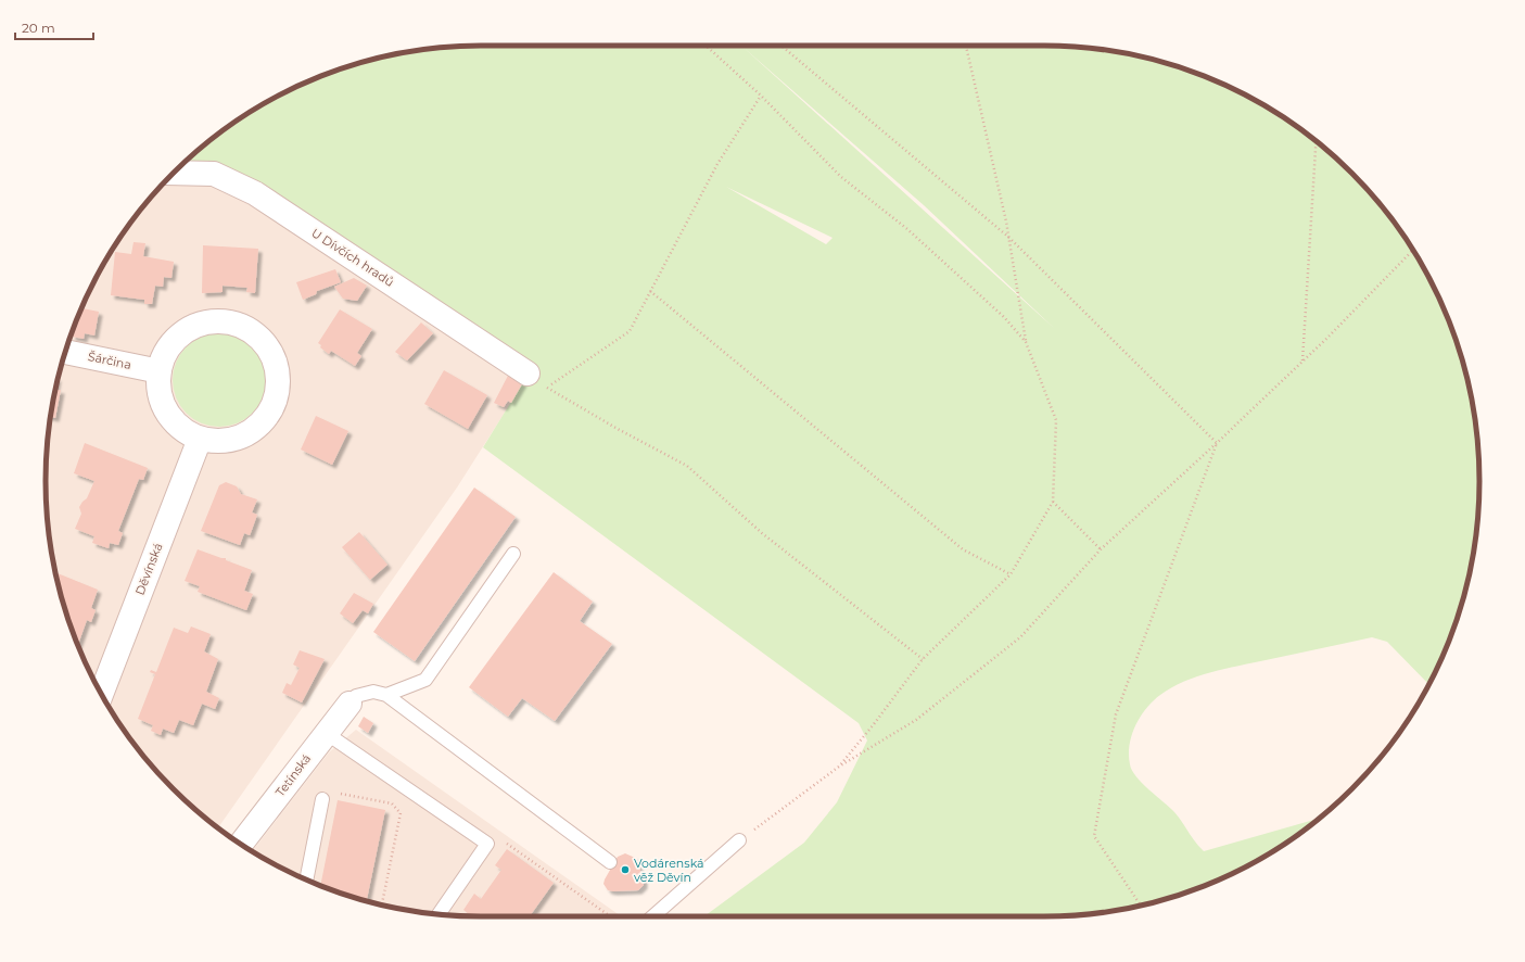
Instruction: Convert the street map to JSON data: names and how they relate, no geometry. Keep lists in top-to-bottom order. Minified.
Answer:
{"streets":{"street":["U Dívčích hradů","Šárčina","Děvínská","Tetínská"]},"crossings":[["Šárčina","Děvínská"]],"places":["Vodárenská věž Děvín"],"scale_bar":"20 m"}
